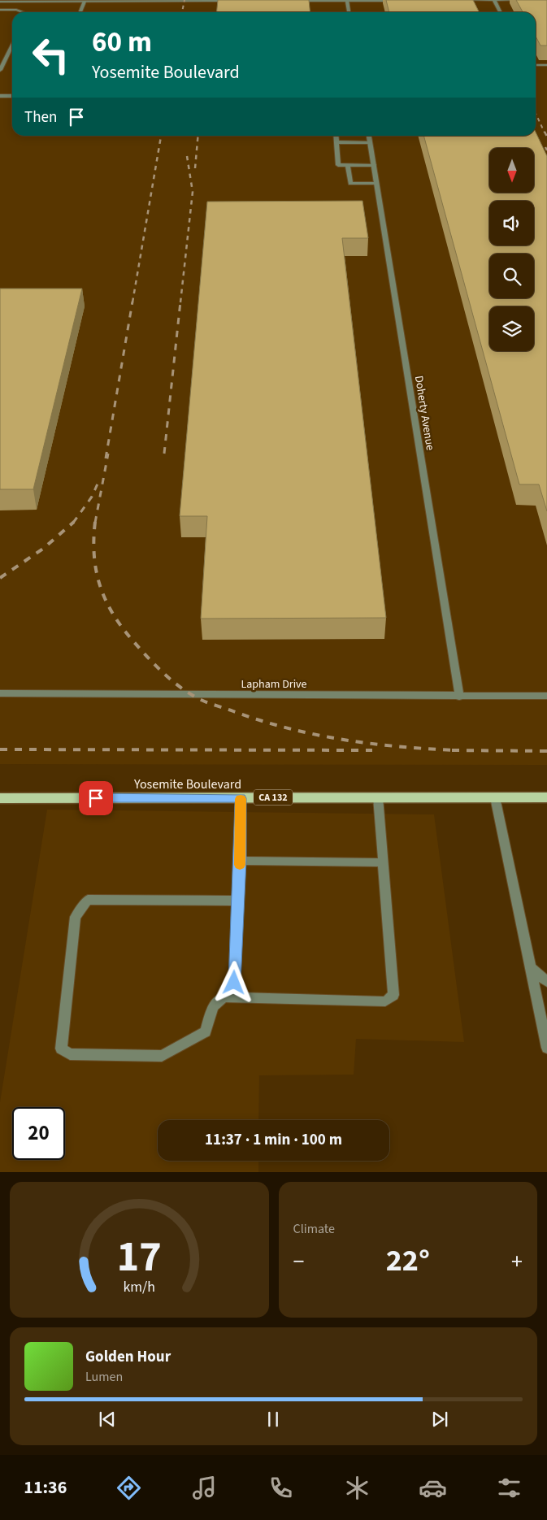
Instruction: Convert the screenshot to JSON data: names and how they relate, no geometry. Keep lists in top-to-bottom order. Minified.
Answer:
{"streets":{"main road":["Yosemite Boulevard","CA 132"],"street":["Doherty Avenue","Lapham Drive"]},"crossings":[["Doherty Avenue","Lapham Drive"]],"north":"bottom","page":{"turn":["60 m","Yosemite Boulevard"],"then":"Then","limit":"20","trip":"11:37 · 1 min · 100 m","tile":"Climate","heat":["−","22°","+"],"song":["Golden Hour","Lumen"],"tabs":"11:36","gauge":["17","km/h"]}}
